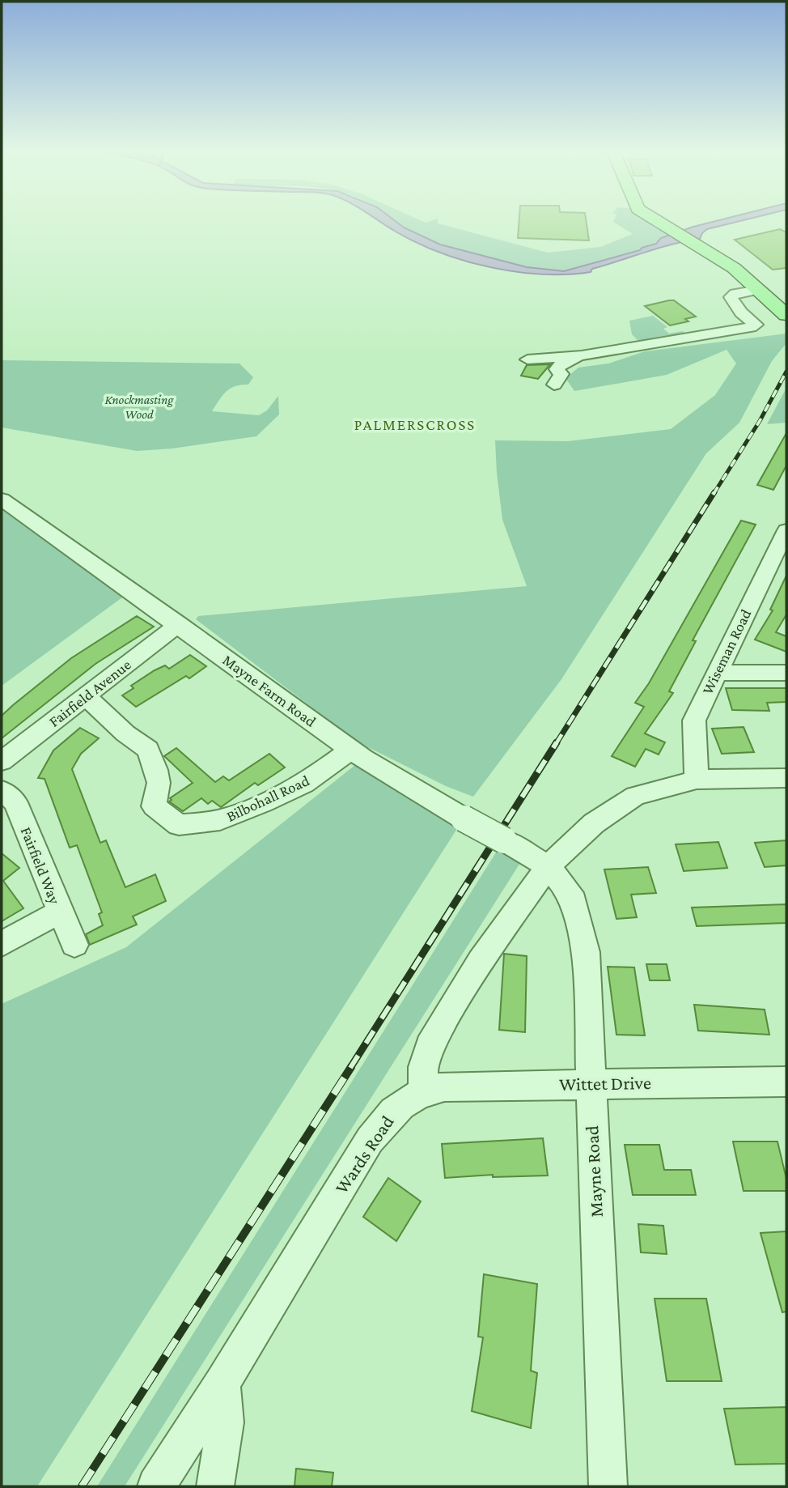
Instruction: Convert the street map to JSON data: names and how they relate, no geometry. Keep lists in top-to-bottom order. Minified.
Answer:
{"streets":{"street":["Wiseman Road","Mayne Farm Road","Fairfield Avenue","Bilbohall Road","Fairfield Way","Wittet Drive","Wards Road","Mayne Road"]},"crossings":[["Mayne Farm Road","Fairfield Avenue"],["Mayne Farm Road","Bilbohall Road"],["Mayne Farm Road","Mayne Road"],["Fairfield Avenue","Bilbohall Road"],["Wittet Drive","Wards Road"],["Wittet Drive","Mayne Road"]],"districts":["PALMERSCROSS"],"parks":["Knockmasting Wood"]}
